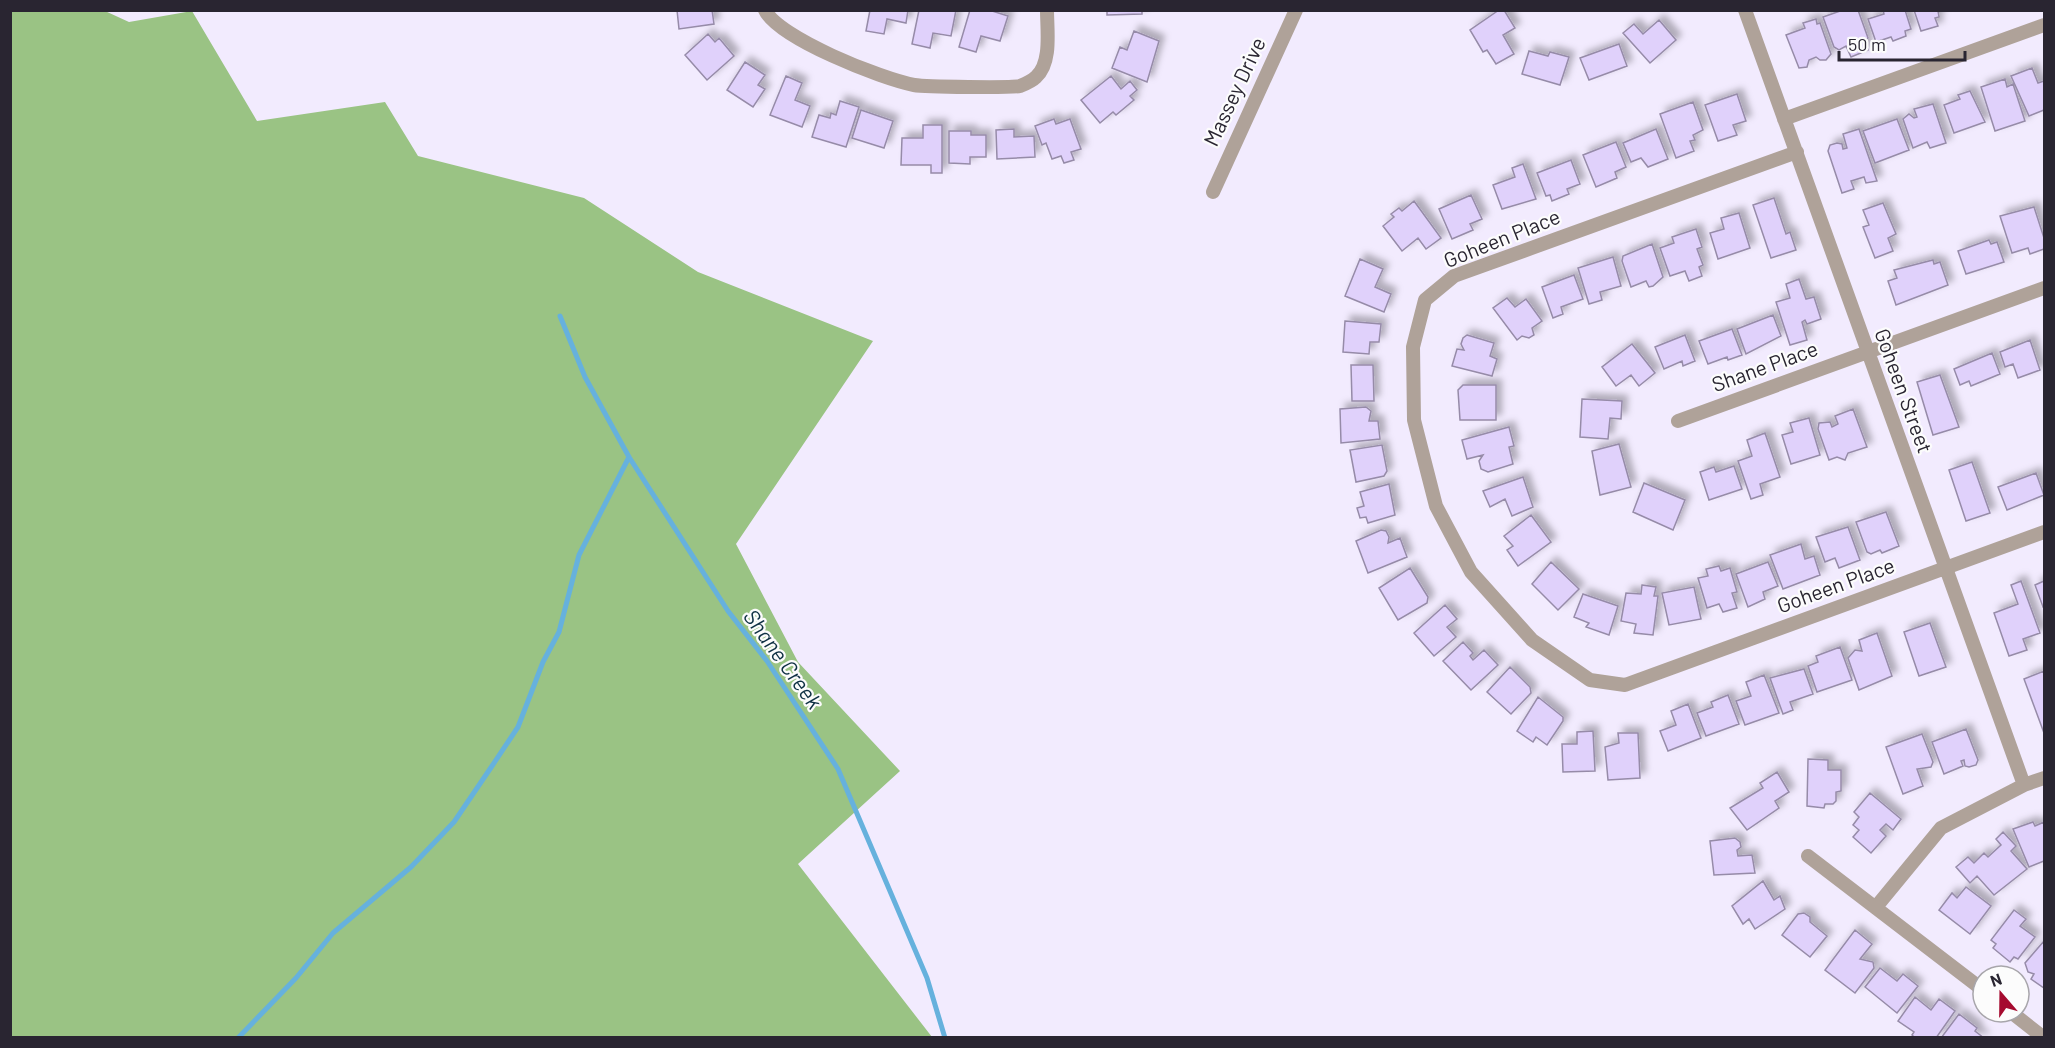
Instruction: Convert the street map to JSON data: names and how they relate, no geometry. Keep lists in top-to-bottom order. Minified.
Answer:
{"streets":{"street":["Massey Drive","Goheen Place","Shane Place","Goheen Street"]},"crossings":[["Goheen Place","Goheen Street"],["Shane Place","Goheen Street"]],"water":["Shane Creek"],"scale_bar":"50 m","north":"top"}
